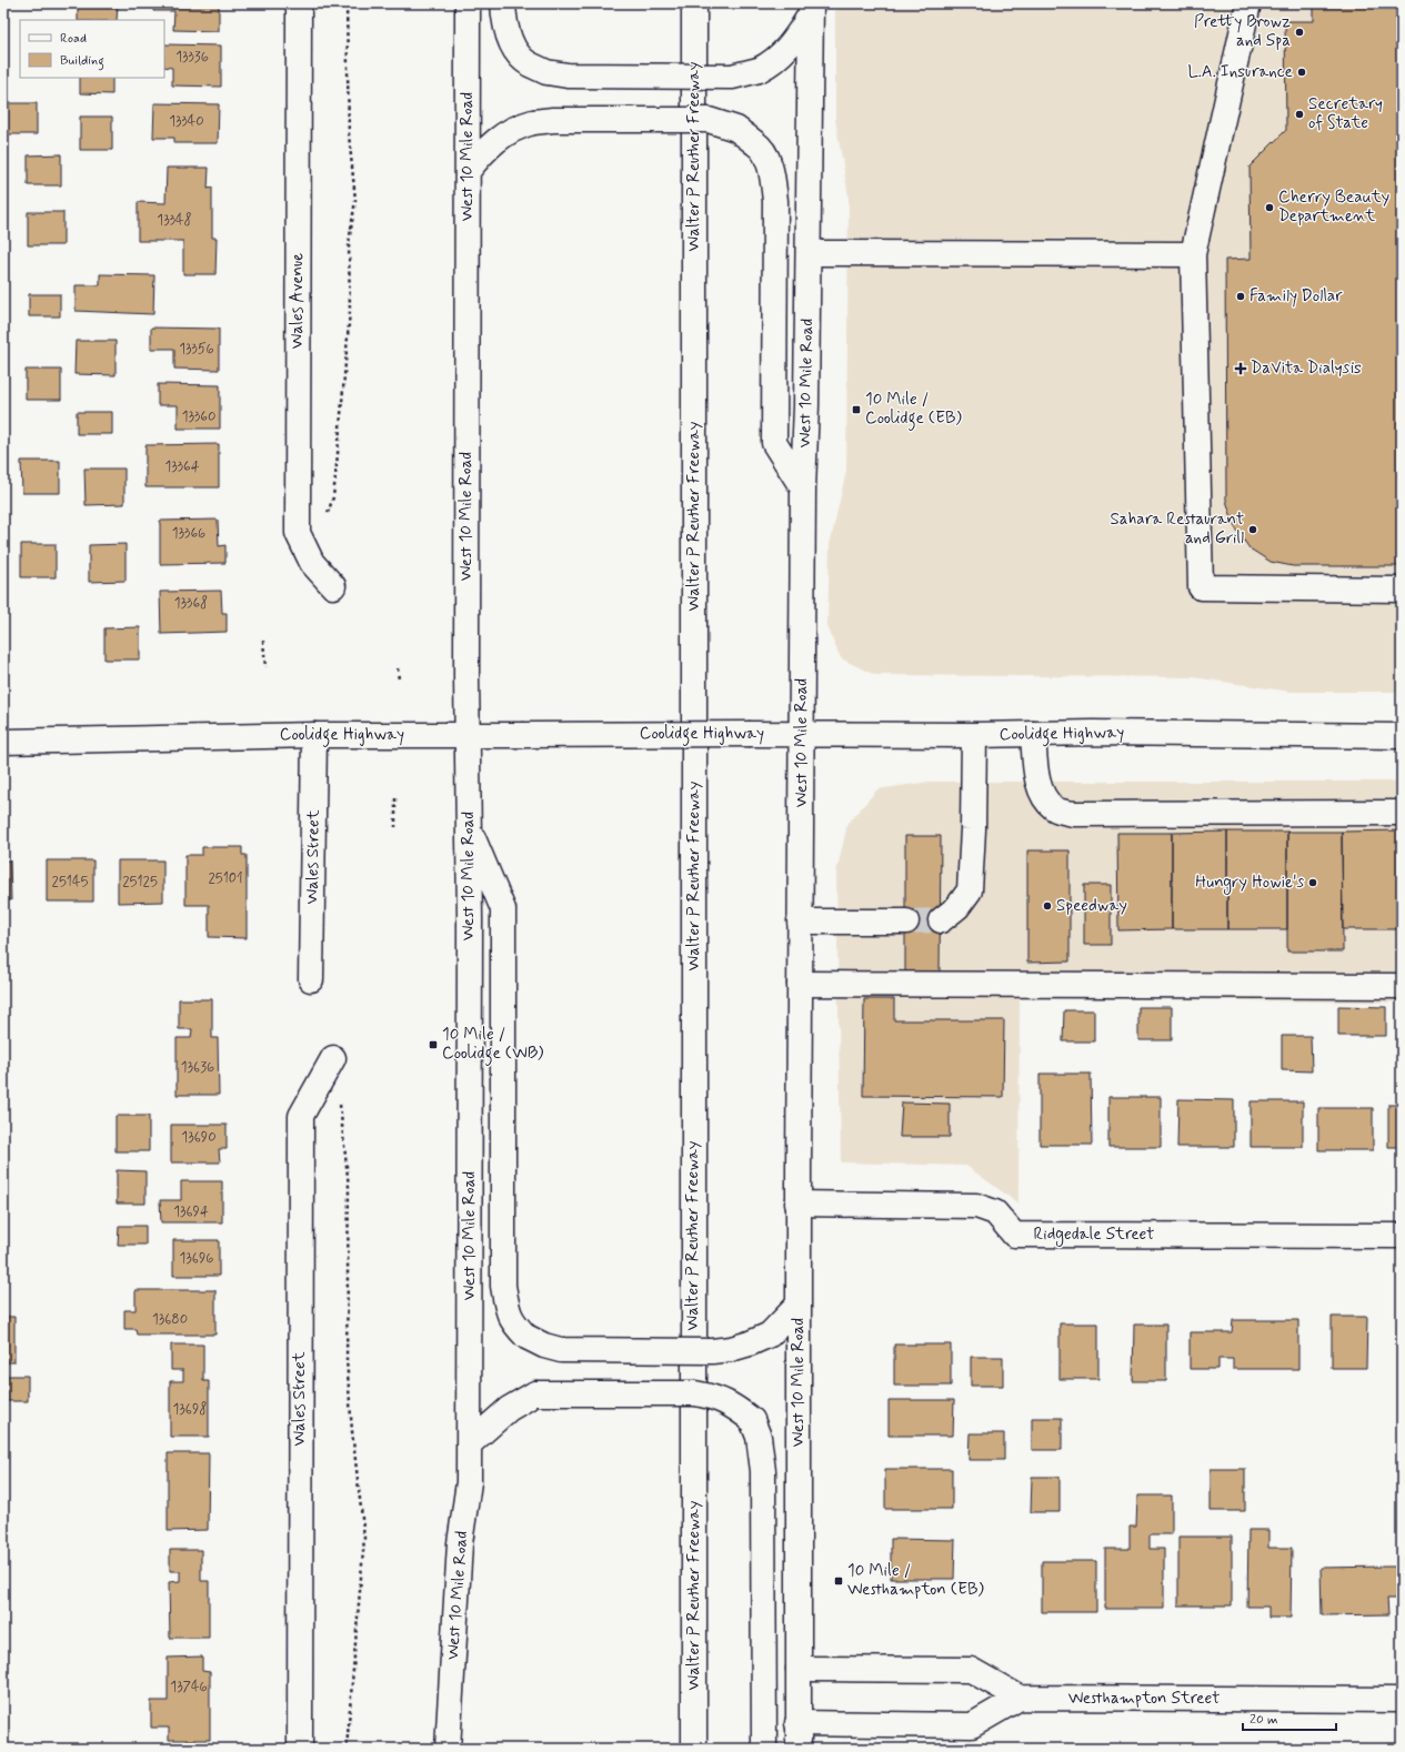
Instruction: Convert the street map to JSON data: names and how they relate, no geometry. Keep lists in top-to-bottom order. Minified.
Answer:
{"streets":{"main road":["West 10 Mile Road","Walter P Reuther Freeway","Wales Avenue","Coolidge Highway","Wales Street","Ridgedale Street","Westhampton Street"]},"crossings":[["West 10 Mile Road","Coolidge Highway"],["West 10 Mile Road","Ridgedale Street"],["West 10 Mile Road","Westhampton Street"],["Coolidge Highway","Wales Street"]],"places":{"other":["Pretty Browz and Spa","L.A. Insurance","Secretary of State","Cherry Beauty Department","Family Dollar","Sahara Restaurant and Grill","Hungry Howie's","Speedway"],"health":["DaVita Dialysis"],"transit":["10 Mile / Coolidge (EB)","10 Mile / Coolidge (WB)","10 Mile / Westhampton (EB)"]},"house_numbers":["13336","13340","13348","13356","13360","13364","13366","13368","25101","25145","25125","13636","13690","13694","13696","13680","13698","13746"],"legend":["Road","Building"],"scale_bar":"20 m"}
